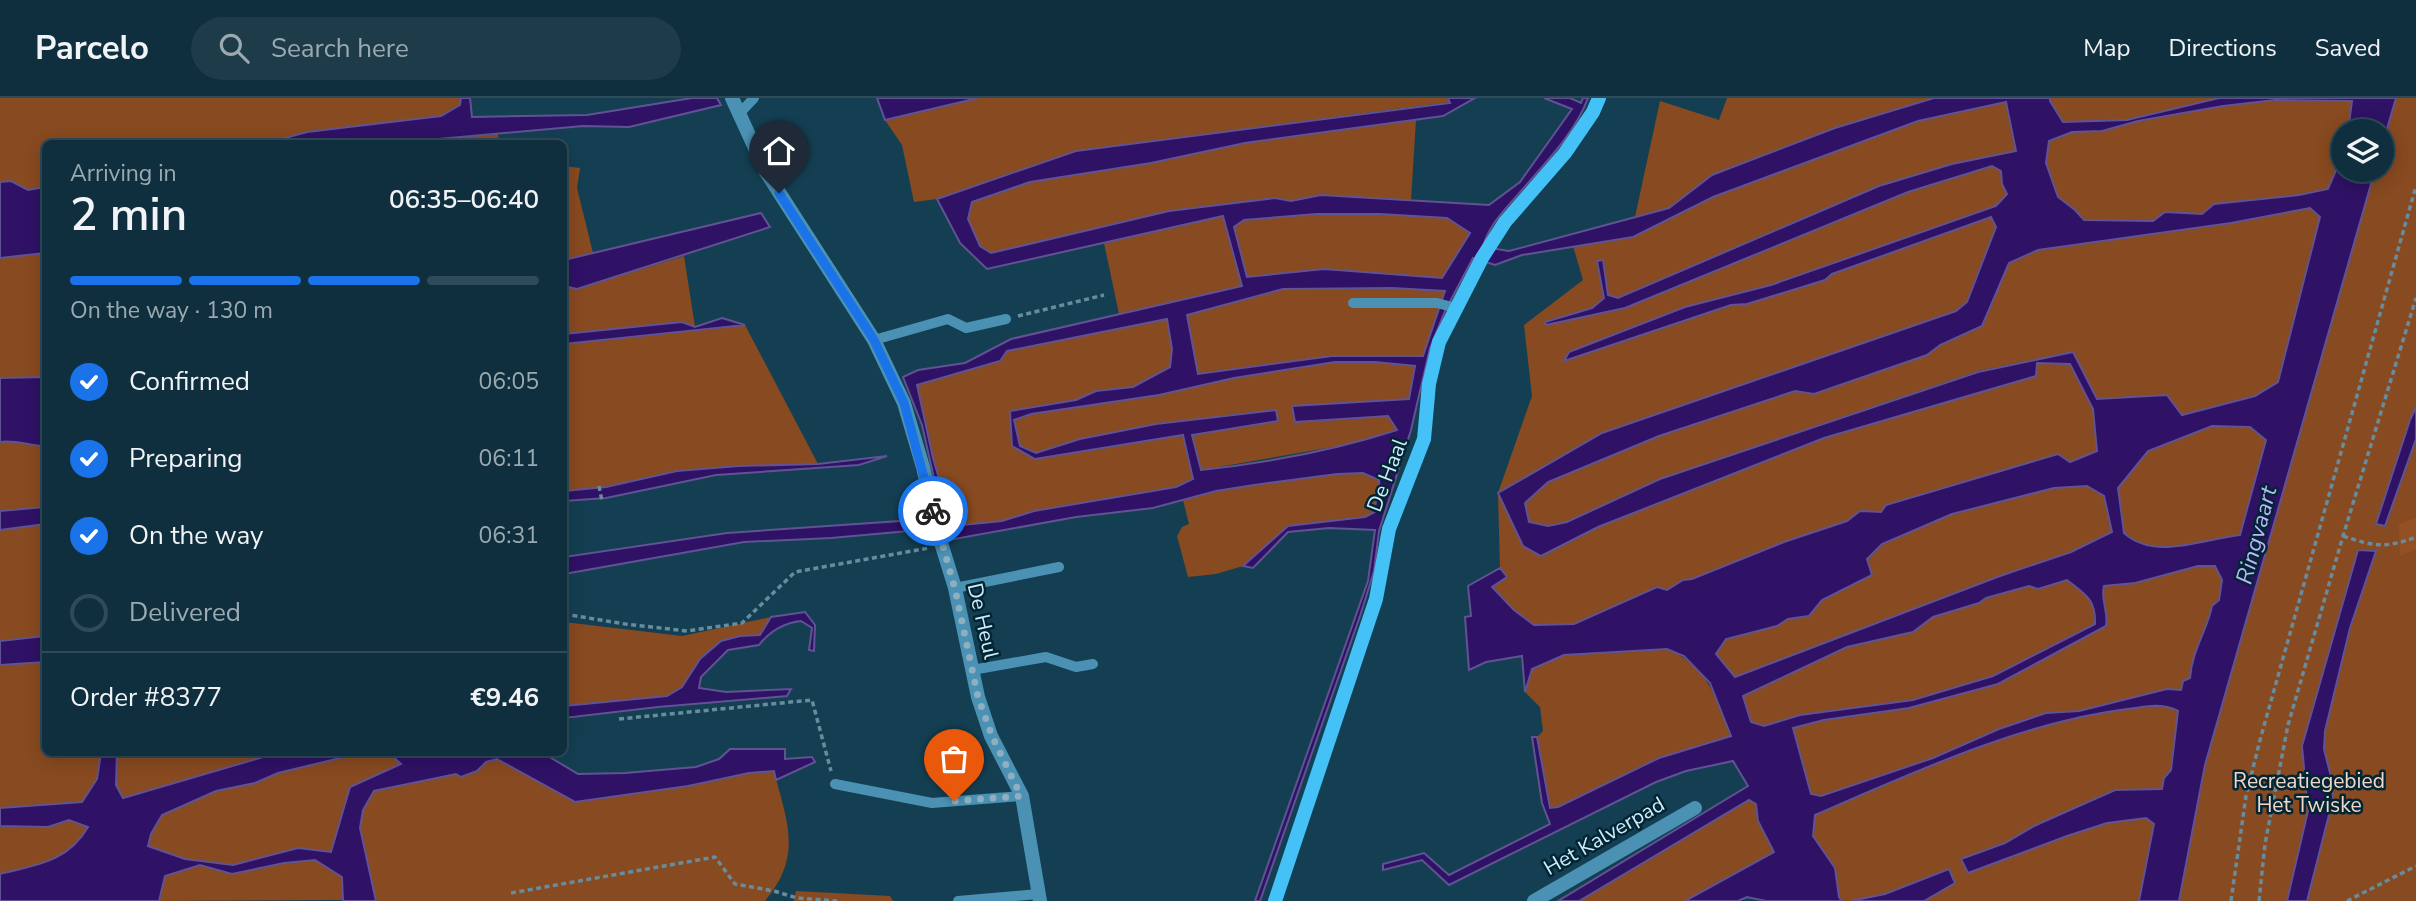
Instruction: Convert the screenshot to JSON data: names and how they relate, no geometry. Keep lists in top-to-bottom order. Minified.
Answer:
{"streets":{"street":["De Haal","De Heul","Het Kalverpad"]},"water":["Ringvaart"],"parks":["Recreatiegebied Het Twiske"],"page":{"header":"Parcelo","search":"Search here","nav":["Map","Directions","Saved"],"heading":["2 min","Arriving in","06:35–06:40"],"panel":["Order #8377","€9.46"],"bar":"On the way · 130 m","list":[["Confirmed","06:05"],["Preparing","06:11"],["On the way","06:31"],"Delivered"]}}
